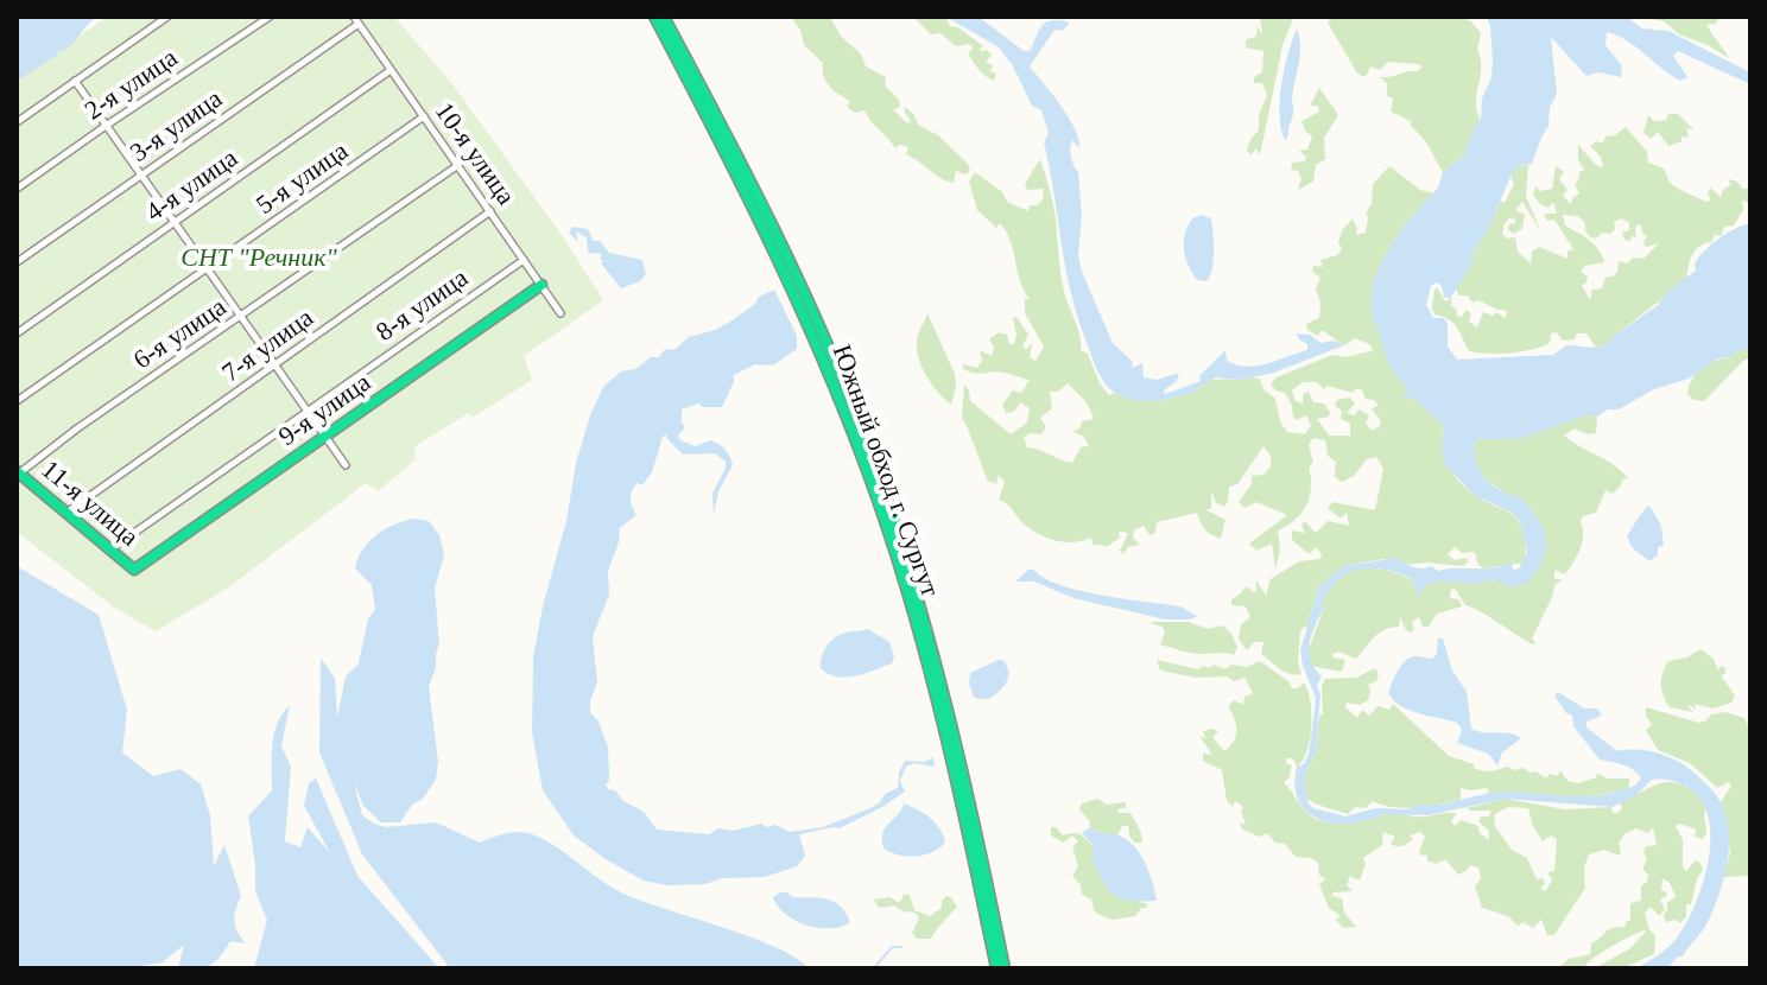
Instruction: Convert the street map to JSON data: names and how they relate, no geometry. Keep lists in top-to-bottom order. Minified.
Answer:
{"streets":{"main road":["9-я улица","Южный обход г. Сургут","11-я улица"],"street":["2-я улица","3-я улица","10-я улица","5-я улица","4-я улица","8-я улица","6-я улица","7-я улица"]},"crossings":[["3-я улица","10-я улица"],["10-я улица","5-я улица"],["10-я улица","4-я улица"],["10-я улица","8-я улица"],["10-я улица","6-я улица"],["10-я улица","7-я улица"],["10-я улица","9-я улица"],["8-я улица","11-я улица"],["6-я улица","11-я улица"],["7-я улица","11-я улица"],["9-я улица","11-я улица"]],"parks":["СНТ \"Речник\""]}
